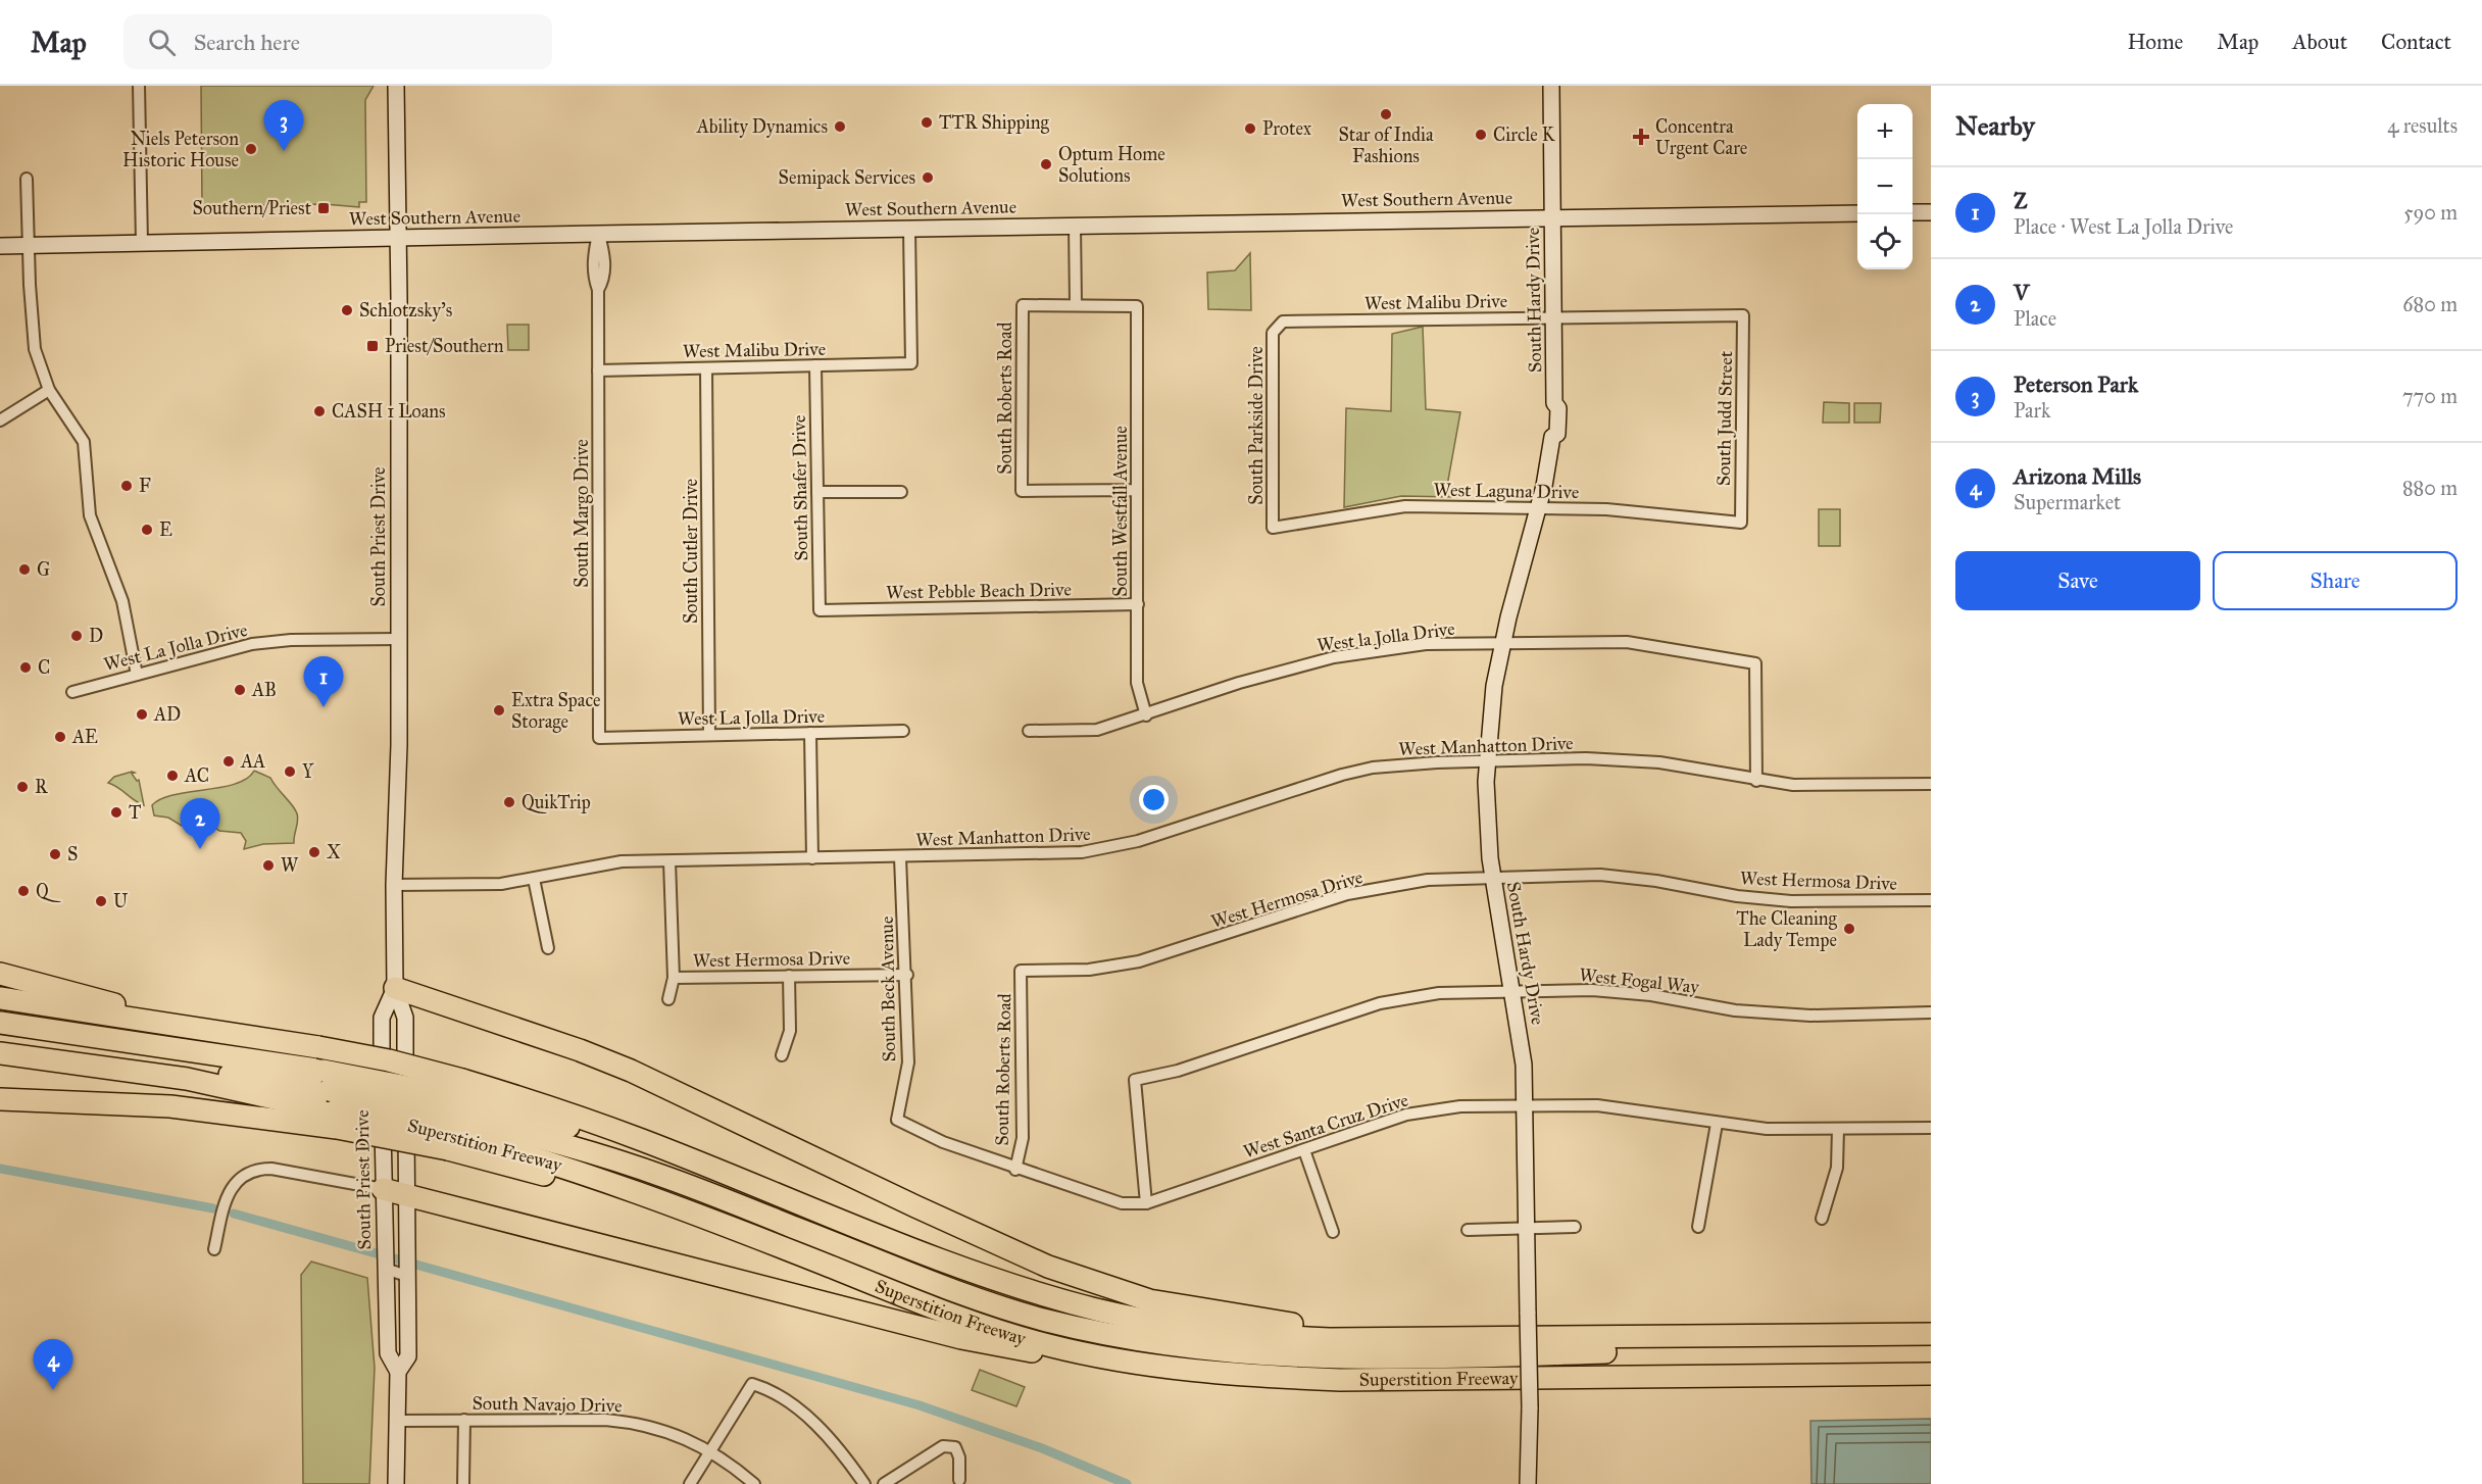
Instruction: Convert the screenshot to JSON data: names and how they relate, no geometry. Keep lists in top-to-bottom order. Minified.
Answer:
{"streets":{"highway":["Superstition Freeway"],"main road":["West Southern Avenue","South Hardy Drive","South Priest Drive"],"street":["West Malibu Drive","South Roberts Road","South Judd Street","South Parkside Drive","South Shafer Drive","West Laguna Drive","South Westfall Avenue","South Margo Drive","South Cutler Drive","West Pebble Beach Drive","West la Jolla Drive","West La Jolla Drive","West Manhatton Drive","West Hermosa Drive","West Fogal Way","South Beck Avenue","West Santa Cruz Drive","South Navajo Drive"]},"crossings":[["West Southern Avenue","South Hardy Drive"],["West Southern Avenue","West Malibu Drive"],["West Southern Avenue","South Margo Drive"],["West Southern Avenue","South Priest Drive"],["South Hardy Drive","West Malibu Drive"],["South Hardy Drive","West Laguna Drive"],["South Hardy Drive","West la Jolla Drive"],["South Hardy Drive","West Manhatton Drive"],["South Hardy Drive","West Hermosa Drive"],["South Hardy Drive","West Fogal Way"],["South Hardy Drive","West Santa Cruz Drive"],["West Malibu Drive","South Judd Street"],["West Malibu Drive","South Parkside Drive"],["West Malibu Drive","South Shafer Drive"],["West Malibu Drive","South Margo Drive"],["West Malibu Drive","South Cutler Drive"],["South Roberts Road","South Westfall Avenue"],["South Roberts Road","West Hermosa Drive"],["South Roberts Road","West Santa Cruz Drive"],["South Judd Street","West Laguna Drive"],["South Parkside Drive","West Laguna Drive"],["South Shafer Drive","West Pebble Beach Drive"],["South Westfall Avenue","West Pebble Beach Drive"],["South Westfall Avenue","West la Jolla Drive"],["South Margo Drive","West La Jolla Drive"],["South Priest Drive","West La Jolla Drive"],["South Priest Drive","West Manhatton Drive"],["South Priest Drive","South Navajo Drive"],["South Cutler Drive","West La Jolla Drive"],["West la Jolla Drive","West Manhatton Drive"],["West Manhatton Drive","South Beck Avenue"],["West Hermosa Drive","South Beck Avenue"],["West Fogal Way","West Santa Cruz Drive"],["South Beck Avenue","West Santa Cruz Drive"]],"places":{"other":["Star of India Fashions","TTR Shipping","Ability Dynamics","Protex","Circle K","Niels Peterson Historic House","Optum Home Solutions","Semipack Services","Schlotzsky's","CASH 1 Loans","F","E","G","D","C","AB","Extra Space Storage","AD","AE","AA","Y","AC","R","QuikTrip","T","X","S","W","Q","U","The Cleaning Lady Tempe"],"health":["Concentra Urgent Care"],"transit":["Southern/Priest","Priest/Southern"]},"page":{"header":"Map","search":"Search here","nav":["Home","Map","About","Contact"],"heading":["Nearby","4 results"],"pins":["3","1","2","4"],"map_buttons":["+","−"],"list":[{"mark":"1","name":"Z","note":"Place · West La Jolla Drive","value":"590 m"},{"mark":"2","name":"V","note":"Place","value":"680 m"},{"mark":"3","name":"Peterson Park","note":"Park","value":"770 m"},{"mark":"4","name":"Arizona Mills","note":"Supermarket","value":"880 m"}],"buttons":["Save","Share"]}}
